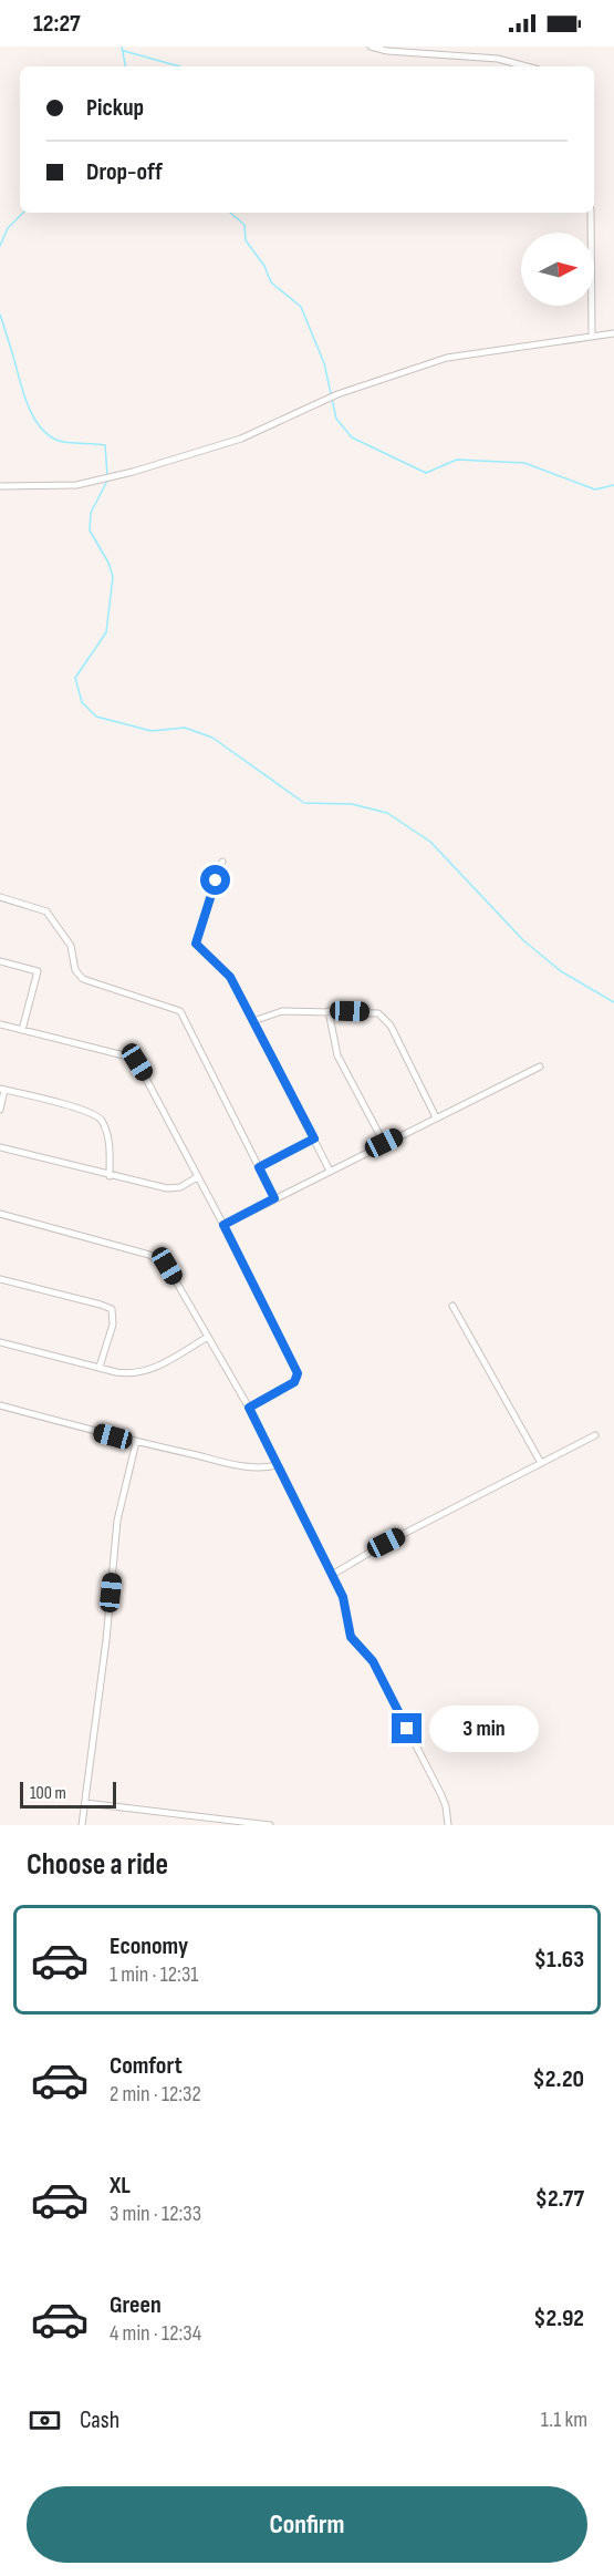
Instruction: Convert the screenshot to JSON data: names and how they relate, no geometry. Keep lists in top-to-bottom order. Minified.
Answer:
{"scale_bar":"100 m","north":"right","page":{"status":"12:27","banner":["Pickup","Drop-off"],"bubble":"3 min","scale":"100 m","heading":"Choose a ride","list":[{"name":"Economy","note":"1 min · 12:31","value":"$1.63"},{"name":"Comfort","note":"2 min · 12:32","value":"$2.20"},{"name":"XL","note":"3 min · 12:33","value":"$2.77"},{"name":"Green","note":"4 min · 12:34","value":"$2.92"}],"pay":["Cash","1.1 km"],"buttons":"Confirm"}}
